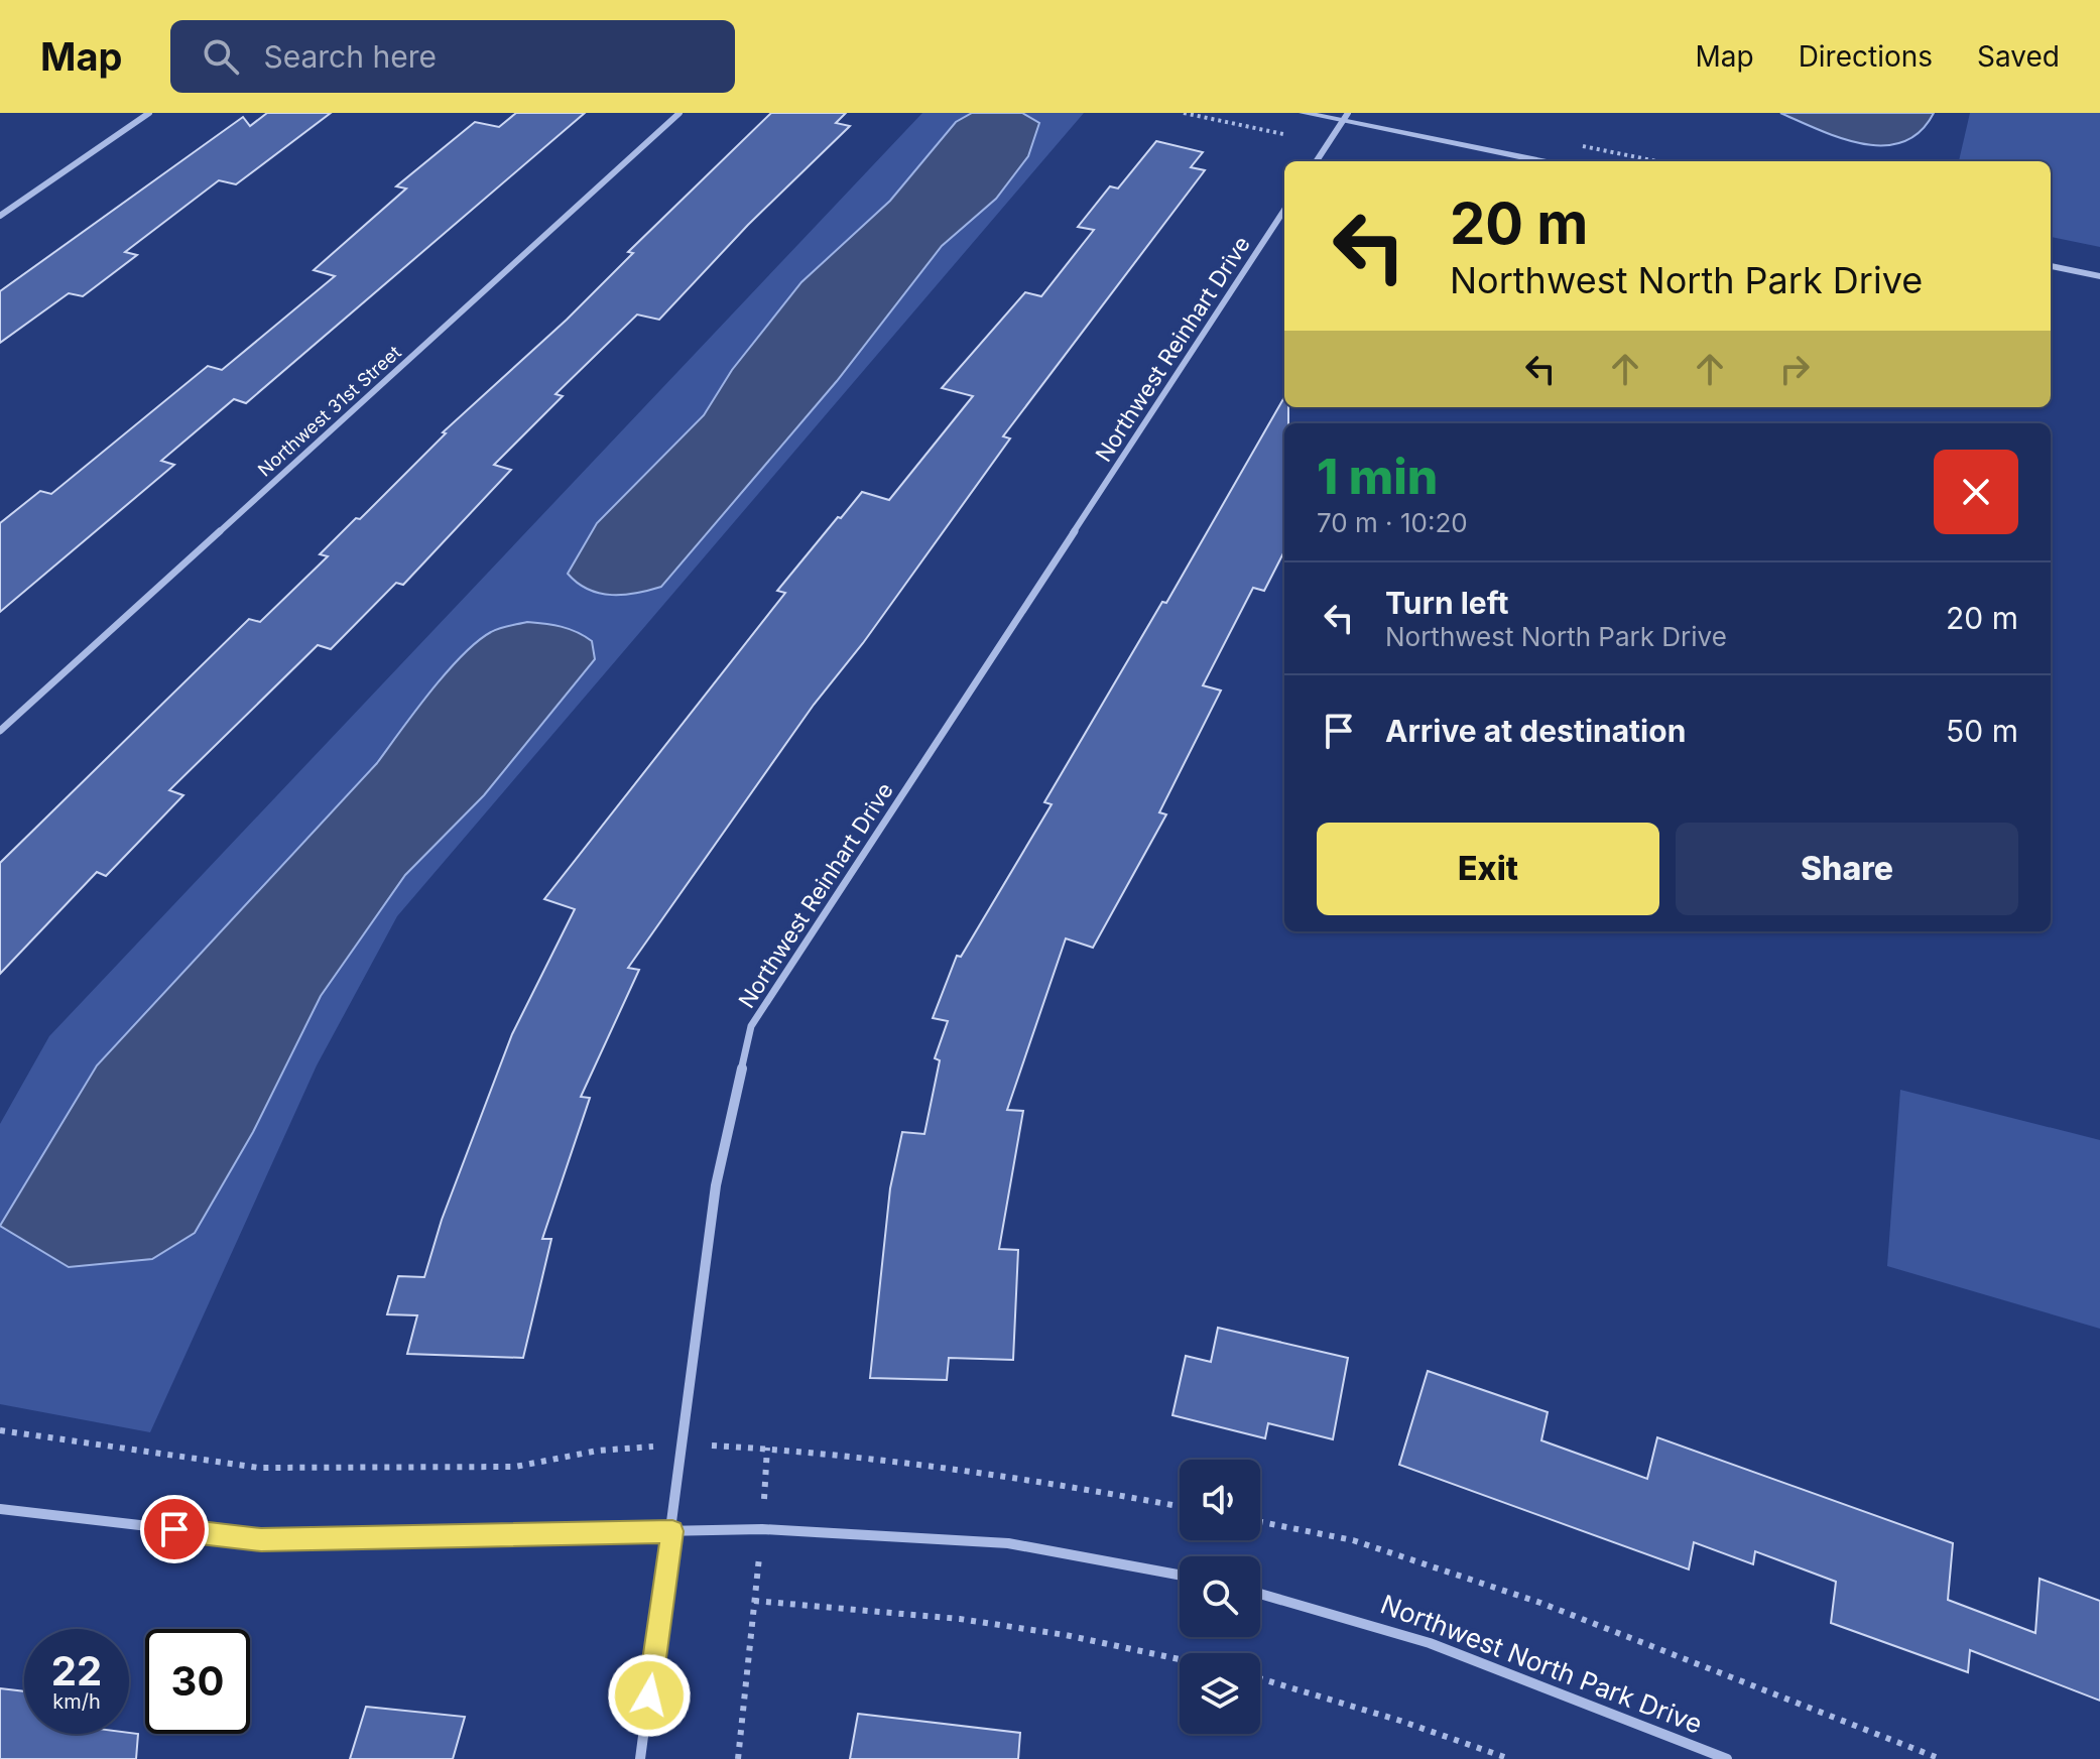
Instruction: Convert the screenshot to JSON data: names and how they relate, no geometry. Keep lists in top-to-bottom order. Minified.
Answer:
{"streets":{"street":["Northwest Reinhart Drive","Northwest 31st Street","Northwest North Park Drive"]},"page":{"header":"Map","search":"Search here","nav":["Map","Directions","Saved"],"turn":["20 m","Northwest North Park Drive"],"heading":["1 min","70 m · 10:20"],"list":[{"name":"Turn left","note":"Northwest North Park Drive","value":"20 m"},{"name":"Arrive at destination","value":"50 m"}],"buttons":["Exit","Share"],"speed":"22 km/h","limit":"30"}}
